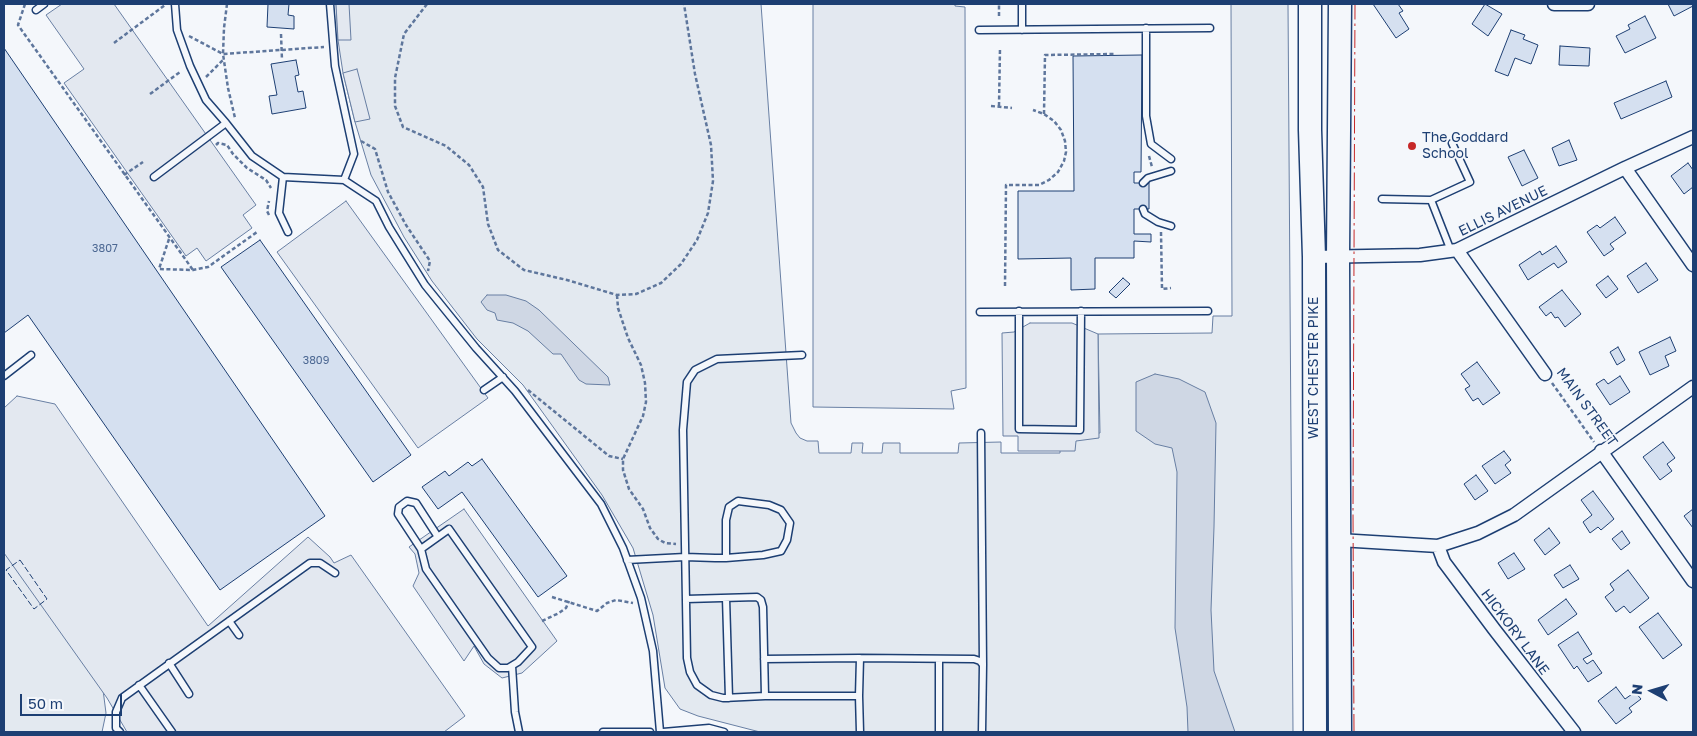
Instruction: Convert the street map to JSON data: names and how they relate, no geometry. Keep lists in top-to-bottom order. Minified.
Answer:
{"streets":{"highway":["WEST CHESTER PIKE"],"street":["ELLIS AVENUE","MAIN STREET","HICKORY LANE"]},"crossings":[["ELLIS AVENUE","WEST CHESTER PIKE"],["ELLIS AVENUE","MAIN STREET"]],"places":["The Goddard School"],"house_numbers":["3807","3809"],"scale_bar":"50 m","north":"left"}
